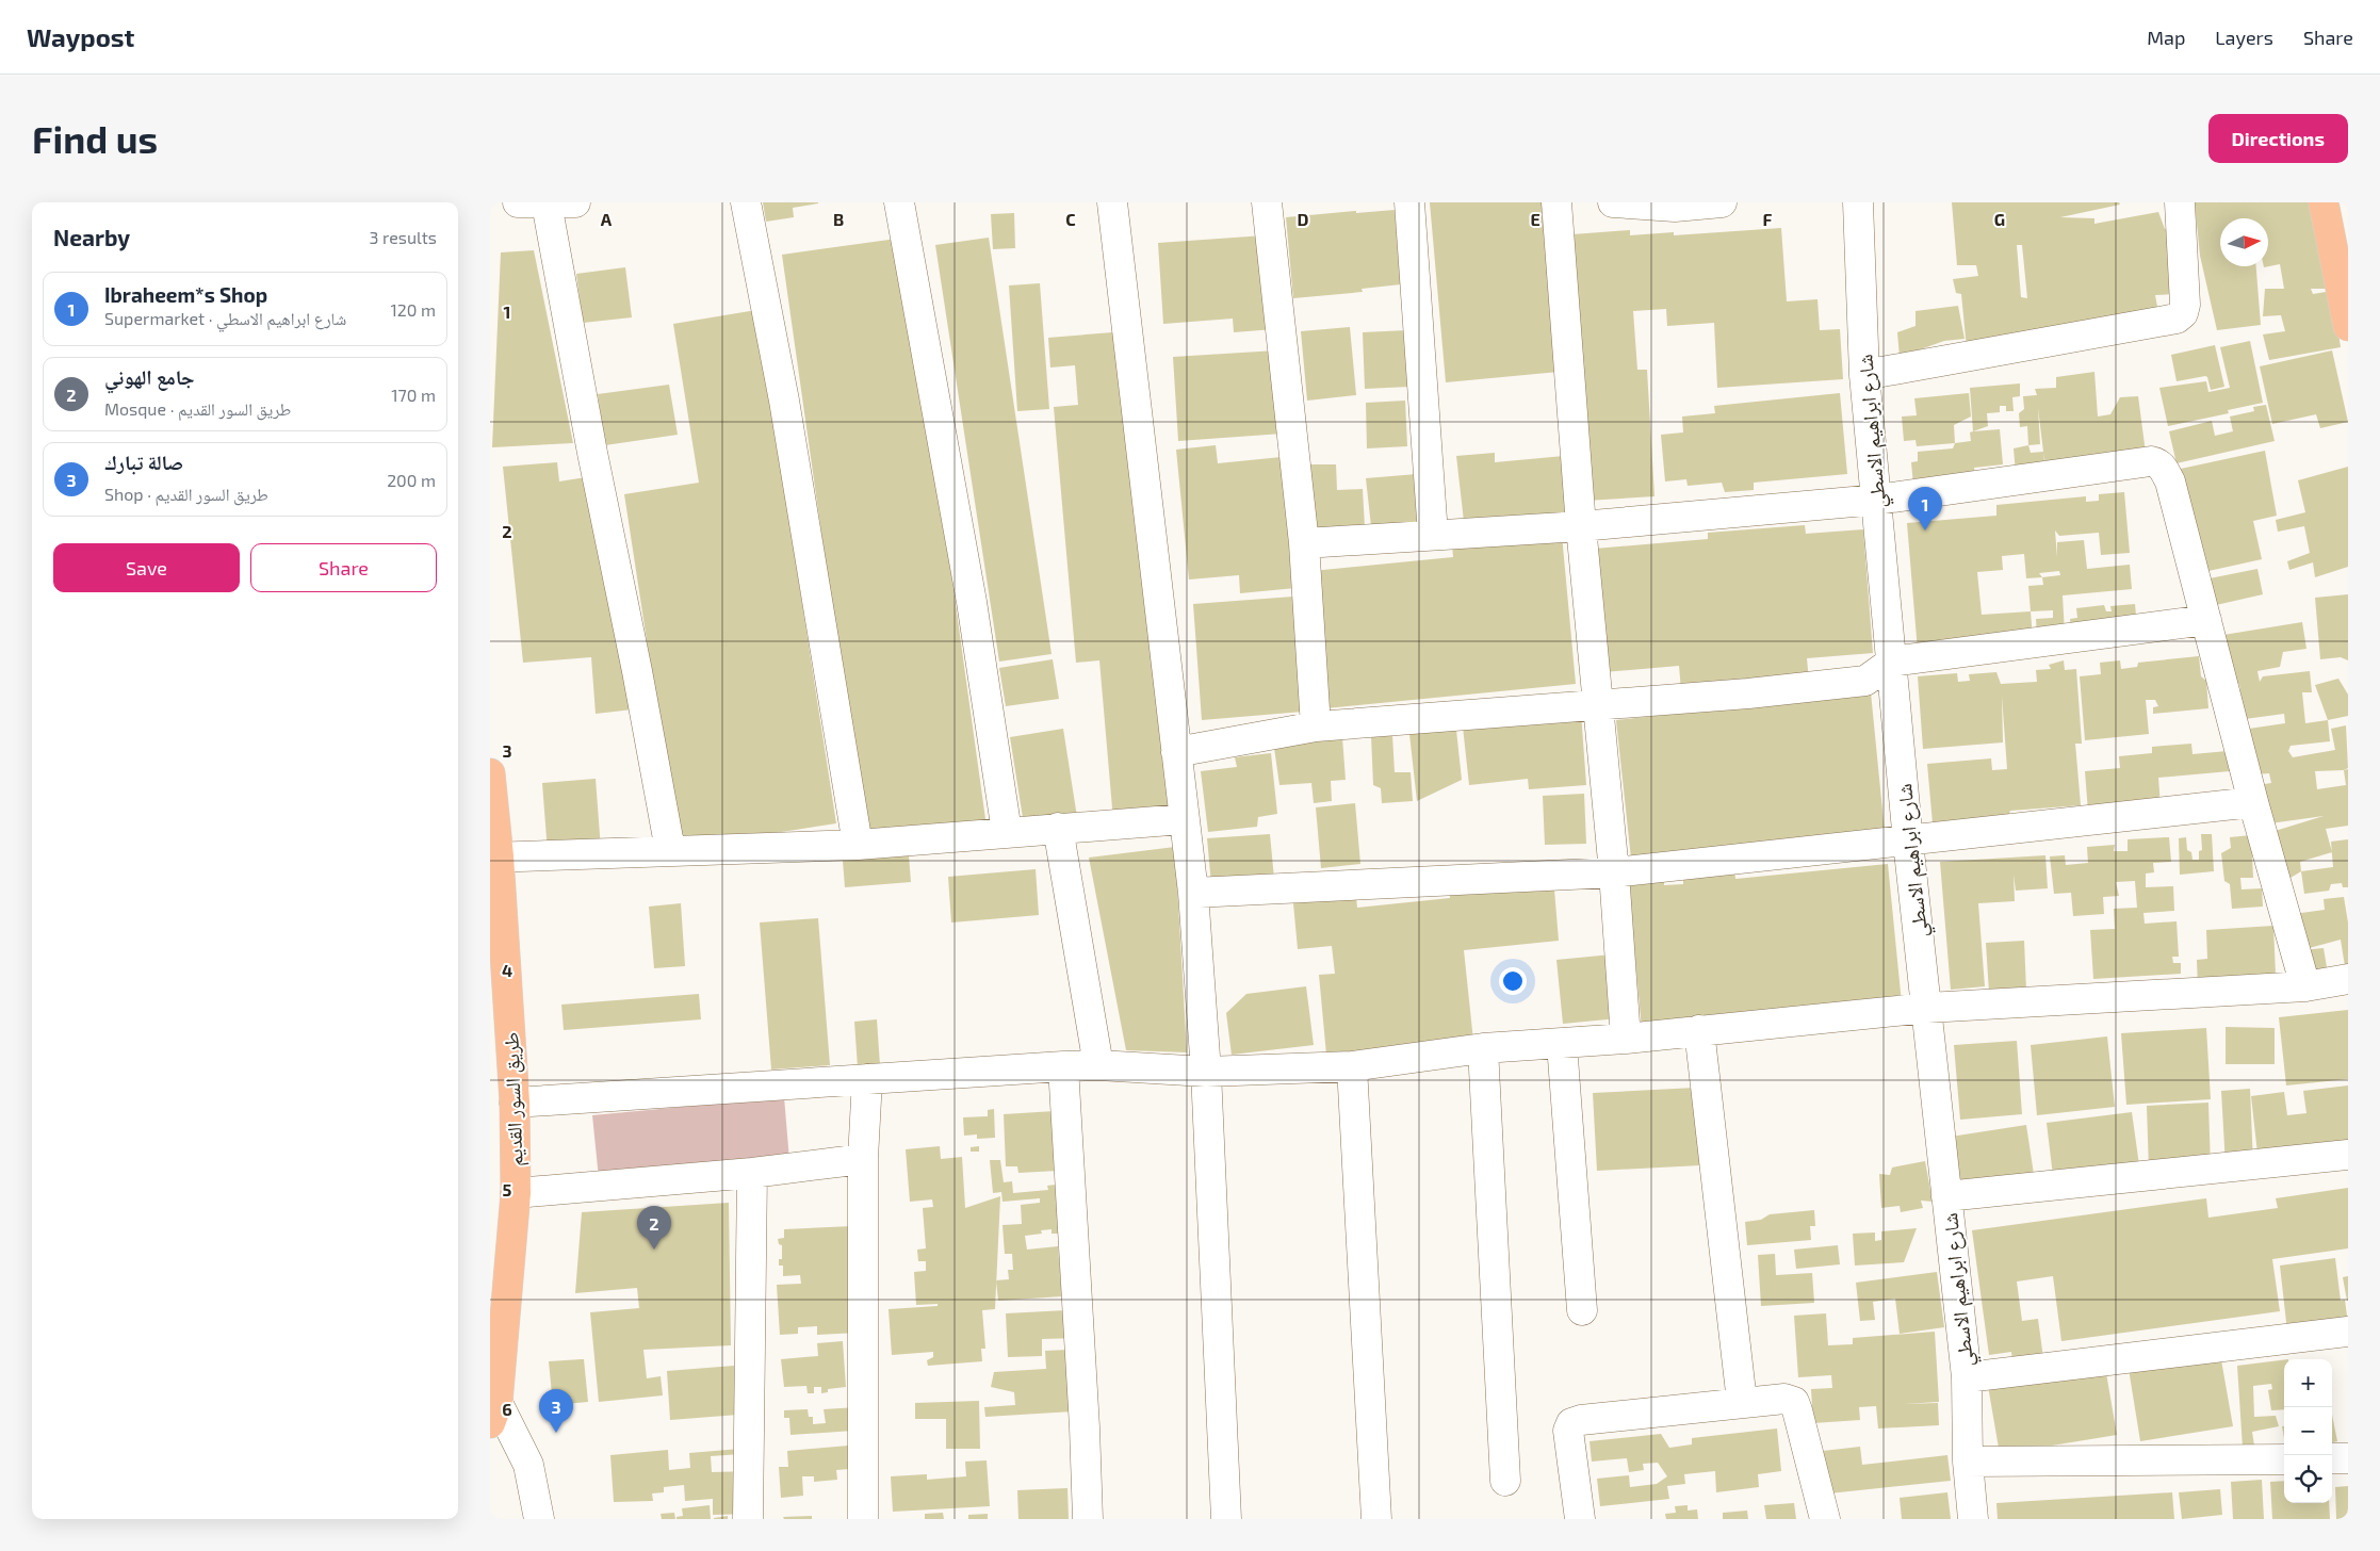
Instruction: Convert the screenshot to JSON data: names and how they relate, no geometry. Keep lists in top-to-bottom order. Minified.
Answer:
{"streets":{"main road":["طريق السور القديم"],"street":["شارع ابراهيم الاسطي"]},"north":"right","page":{"header":"Waypost","nav":["Map","Layers","Share"],"buttons":["Directions",["Save","Share"]],"title":"Find us","heading":["Nearby","3 results"],"list":[{"mark":"1","name":"Ibraheem*s Shop","note":"Supermarket · شارع ابراهيم الاسطي","value":"120 m"},{"mark":"2","name":"جامع الهوني","note":"Mosque · طريق السور القديم","value":"170 m"},{"mark":"3","name":"صالة تبارك","note":"Shop · طريق السور القديم","value":"200 m"}],"pins":["1","2","3"],"map_buttons":["+","−"]},"grid":{"columns":["A","B","C","D","E","F","G"],"rows":["1","2","3","4","5","6"]}}
